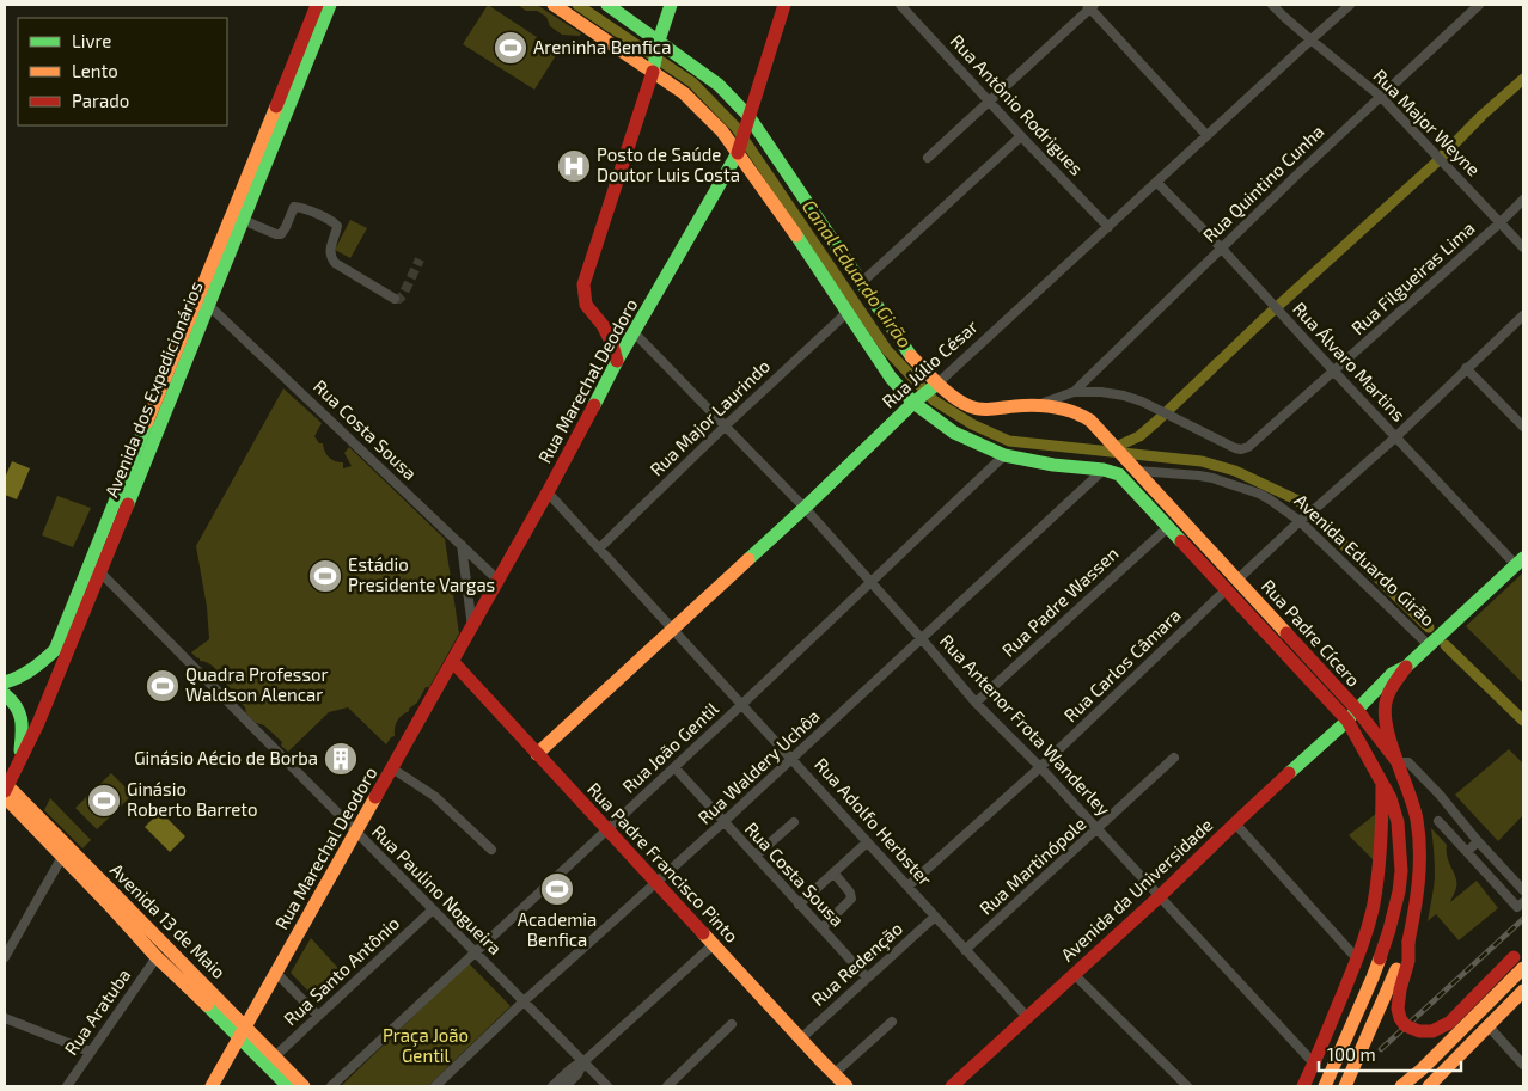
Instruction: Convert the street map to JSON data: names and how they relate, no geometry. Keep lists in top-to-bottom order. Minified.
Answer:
{"streets":{"main road":["Rua Júlio César","Rua Marechal Deodoro","Avenida dos Expedicionários","Rua Padre Cícero","Rua Padre Francisco Pinto","Avenida da Universidade","Avenida 13 de Maio"],"street":["Rua Antônio Rodrigues","Rua Major Weyne","Rua Quintino Cunha","Rua Filgueiras Lima","Rua Álvaro Martins","Rua Major Laurindo","Rua Costa Sousa","Avenida Eduardo Girão","Rua Padre Wassen","Rua Carlos Câmara","Rua Antenor Frota Wanderley","Rua João Gentil","Rua Waldery Uchôa","Rua Adolfo Herbster","Rua Martinópole","Rua Paulino Nogueira","Rua Redenção","Rua Santo Antônio","Rua Aratuba"]},"crossings":[["Rua Antônio Rodrigues","Rua Júlio César"],["Rua Major Weyne","Rua Quintino Cunha"],["Rua Major Weyne","Rua Filgueiras Lima"],["Rua Major Weyne","Rua Júlio César"],["Rua Quintino Cunha","Rua Filgueiras Lima"],["Rua Quintino Cunha","Rua Álvaro Martins"],["Rua Filgueiras Lima","Rua Álvaro Martins"],["Rua Álvaro Martins","Rua Júlio César"],["Rua Álvaro Martins","Rua Carlos Câmara"],["Rua Júlio César","Rua Antenor Frota Wanderley"],["Rua Júlio César","Rua Adolfo Herbster"],["Rua Júlio César","Rua Padre Francisco Pinto"],["Rua Marechal Deodoro","Rua Costa Sousa"],["Rua Marechal Deodoro","Rua Antenor Frota Wanderley"],["Rua Marechal Deodoro","Rua Adolfo Herbster"],["Rua Marechal Deodoro","Rua Padre Francisco Pinto"],["Rua Marechal Deodoro","Rua Paulino Nogueira"],["Rua Marechal Deodoro","Avenida 13 de Maio"],["Avenida dos Expedicionários","Rua Costa Sousa"],["Avenida dos Expedicionários","Rua Paulino Nogueira"],["Avenida dos Expedicionários","Avenida 13 de Maio"],["Rua Major Laurindo","Rua Antenor Frota Wanderley"],["Rua Major Laurindo","Rua Adolfo Herbster"],["Rua Costa Sousa","Rua João Gentil"],["Rua Costa Sousa","Rua Waldery Uchôa"],["Rua Costa Sousa","Rua Redenção"],["Avenida Eduardo Girão","Rua Padre Cícero"],["Avenida Eduardo Girão","Rua Carlos Câmara"],["Rua Padre Wassen","Rua Padre Cícero"],["Rua Padre Wassen","Rua Antenor Frota Wanderley"],["Rua Padre Cícero","Rua Carlos Câmara"],["Rua Padre Cícero","Rua Waldery Uchôa"],["Rua Padre Cícero","Avenida da Universidade"],["Rua Carlos Câmara","Rua Antenor Frota Wanderley"],["Rua Carlos Câmara","Rua Adolfo Herbster"],["Rua Antenor Frota Wanderley","Rua João Gentil"],["Rua Antenor Frota Wanderley","Rua Waldery Uchôa"],["Rua Antenor Frota Wanderley","Rua Martinópole"],["Rua Antenor Frota Wanderley","Avenida da Universidade"],["Rua João Gentil","Rua Adolfo Herbster"],["Rua João Gentil","Rua Padre Francisco Pinto"],["Rua João Gentil","Rua Paulino Nogueira"],["Rua Waldery Uchôa","Rua Adolfo Herbster"],["Rua Waldery Uchôa","Rua Padre Francisco Pinto"],["Rua Waldery Uchôa","Rua Paulino Nogueira"],["Rua Adolfo Herbster","Rua Martinópole"],["Rua Adolfo Herbster","Avenida da Universidade"],["Rua Adolfo Herbster","Rua Redenção"],["Rua Padre Francisco Pinto","Rua Redenção"],["Rua Paulino Nogueira","Rua Santo Antônio"],["Avenida 13 de Maio","Rua Santo Antônio"],["Avenida 13 de Maio","Rua Aratuba"]],"water":["Canal Eduardo Girão"],"parks":["Praça João Gentil"],"places":{"sports":["Areninha Benfica","Estádio Presidente Vargas","Quadra Professor Waldson Alencar","Ginásio Roberto Barreto","Academia Benfica"],"hospital":["Posto de Saúde Doutor Luis Costa"],"building":["Ginásio Aécio de Borba"]},"legend":["Livre","Lento","Parado"],"scale_bar":"100 m"}
